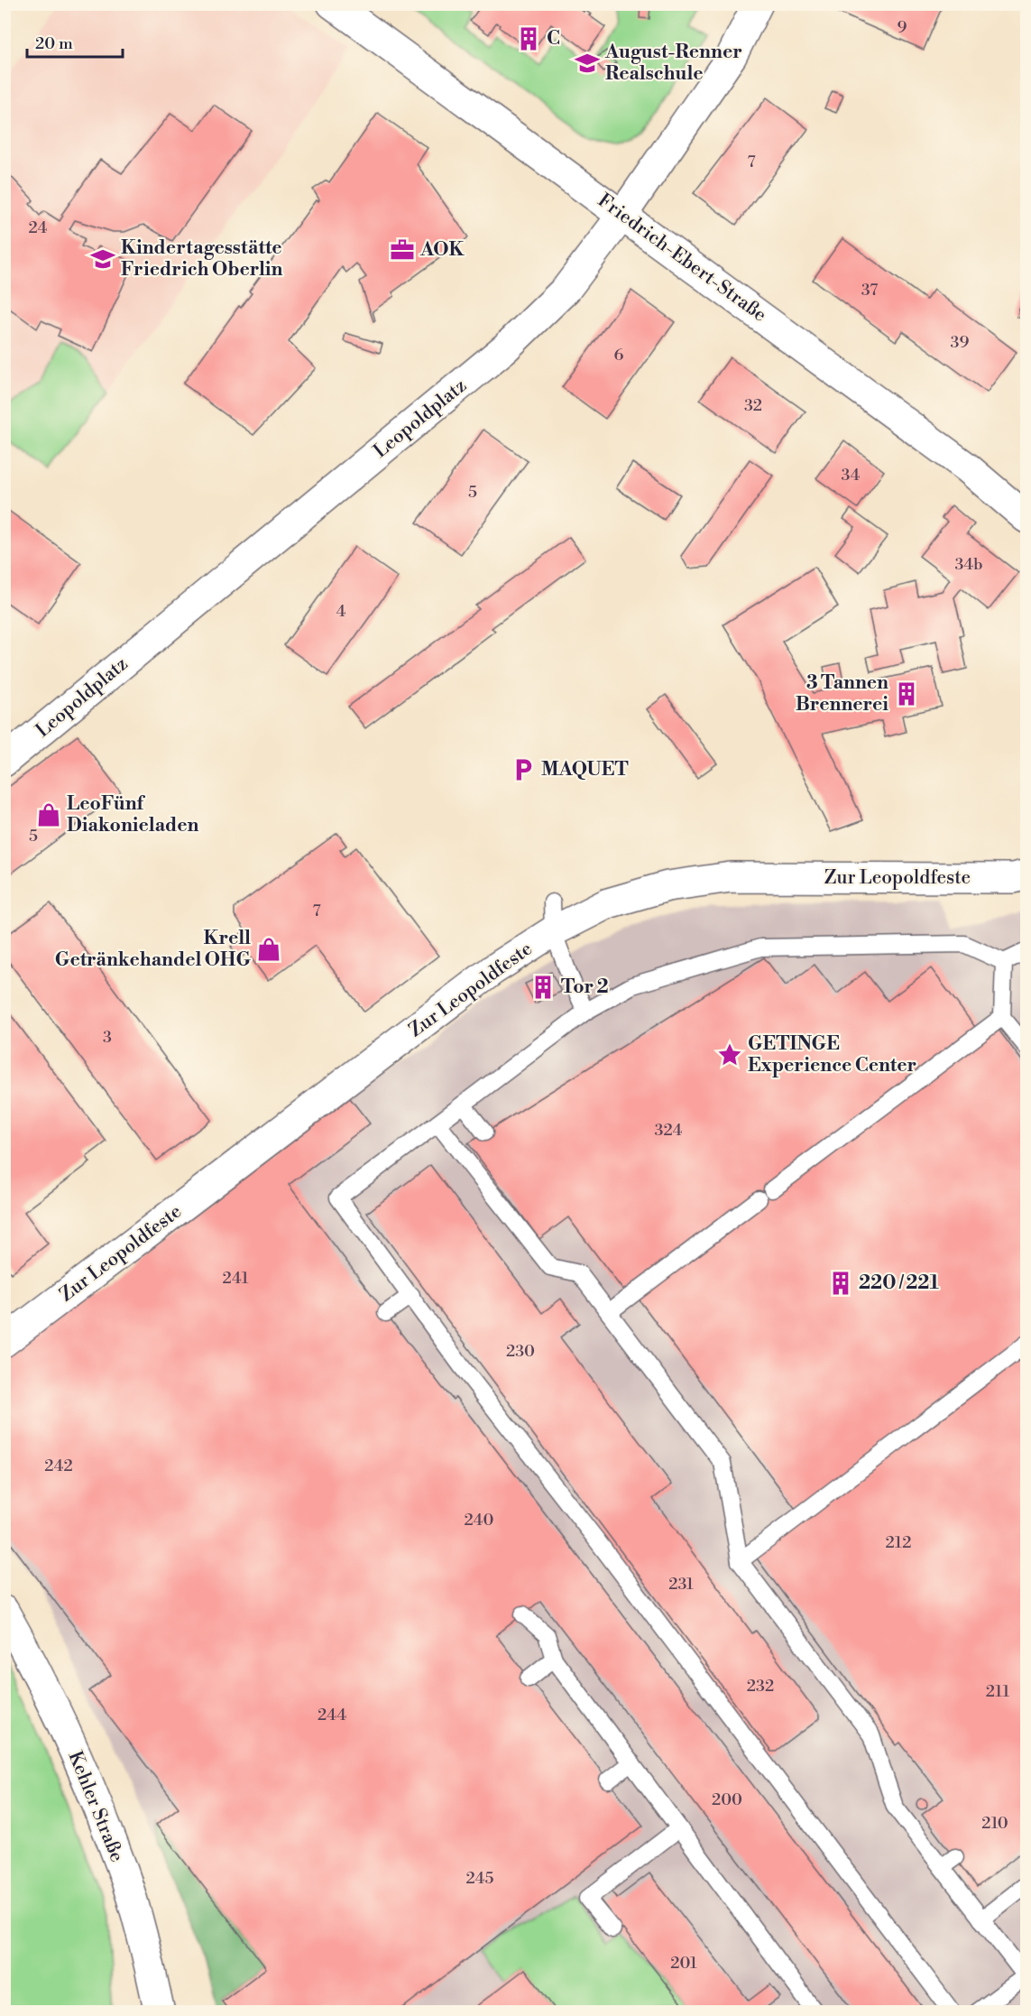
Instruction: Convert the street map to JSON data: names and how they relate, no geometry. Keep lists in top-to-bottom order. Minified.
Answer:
{"streets":{"street":["Friedrich-Ebert-Straße","Leopoldplatz","Zur Leopoldfeste","Kehler Straße"]},"crossings":[["Friedrich-Ebert-Straße","Leopoldplatz"]],"places":{"building":["C","3 Tannen Brennerei","Tor 2","220 / 221"],"school or university":["August-Renner Realschule","Kindertagesstätte Friedrich Oberlin"],"office":["AOK"],"parking":["MAQUET"],"shop":["LeoFünf Diakonieladen","Krell Getränkehandel OHG"],"place":["GETINGE Experience Center"]},"house_numbers":["9","7","24","37","39","6","32","34","5","34b","4","5","7","3","324","241","230","242","240","212","231","232","211","244","200","210","245","201"],"scale_bar":"20 m"}
